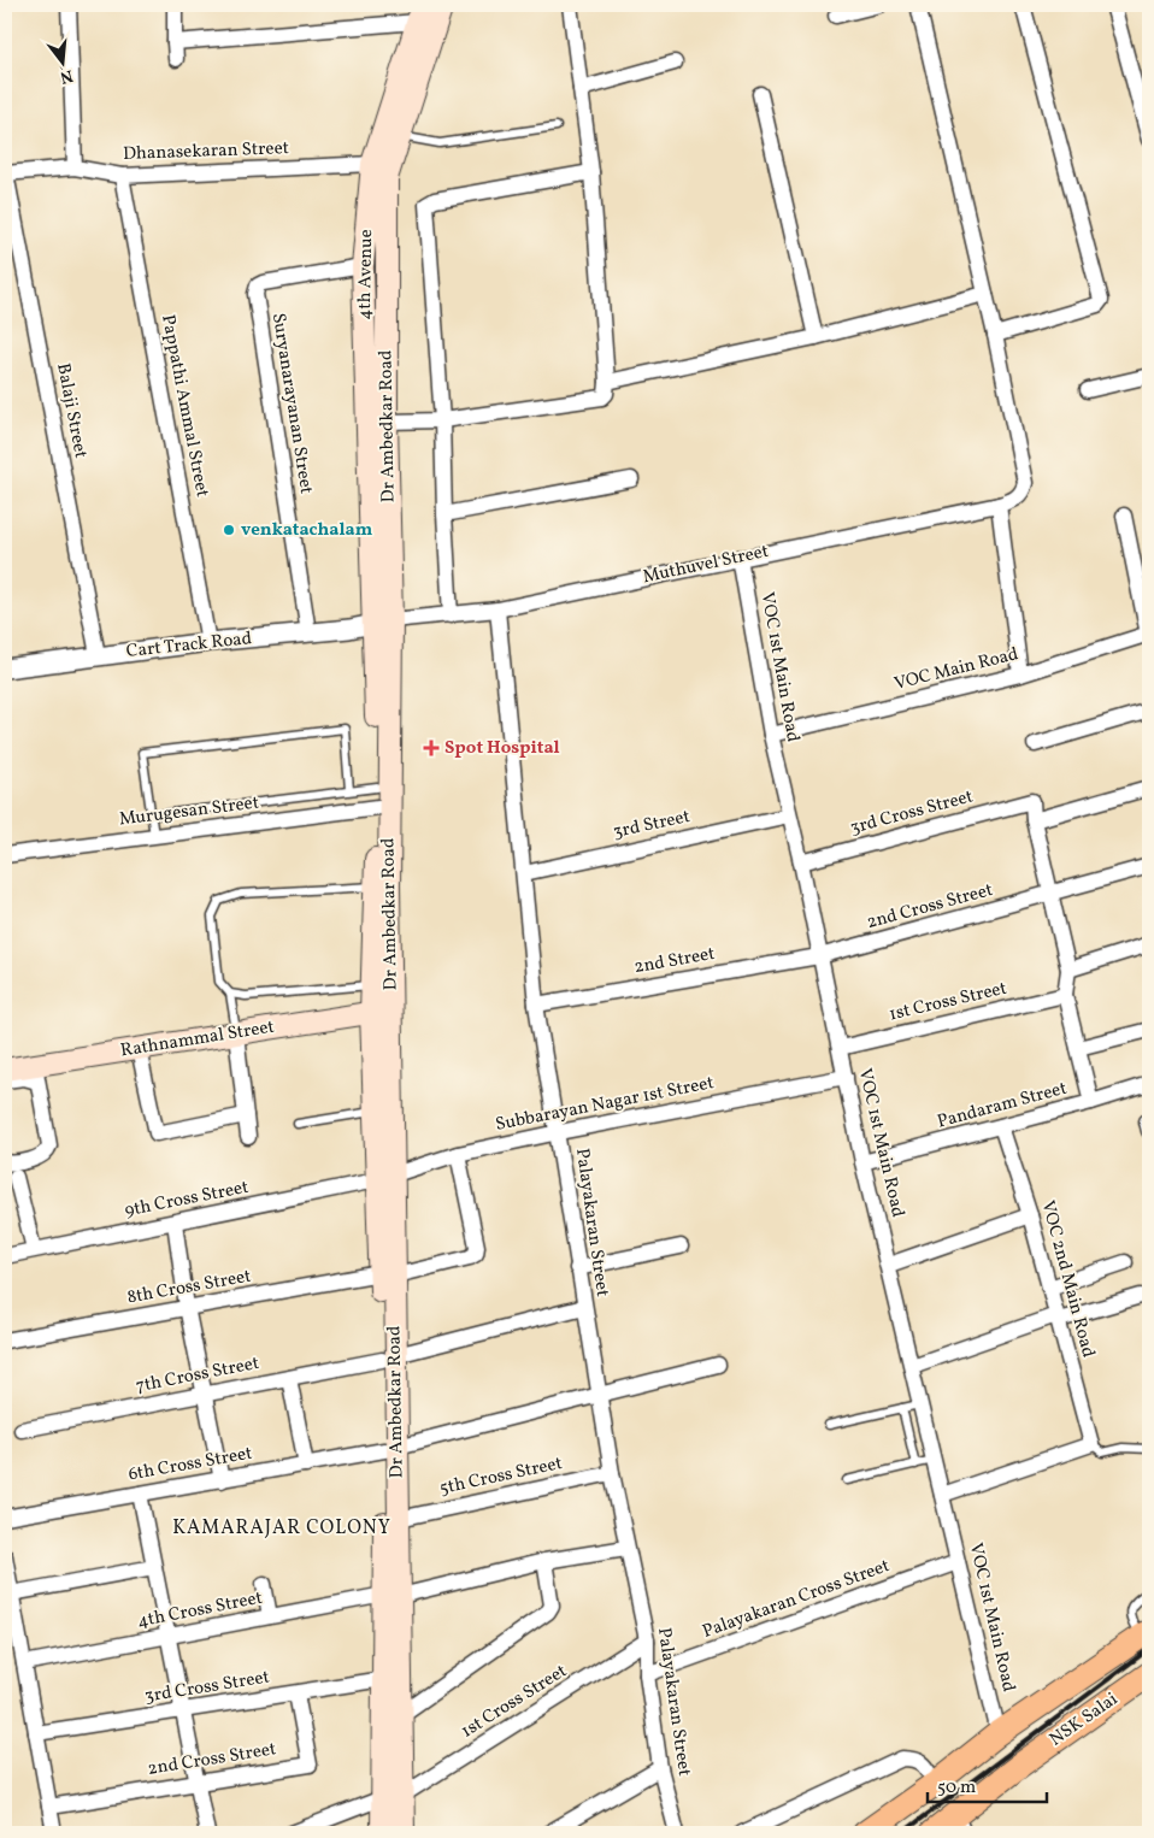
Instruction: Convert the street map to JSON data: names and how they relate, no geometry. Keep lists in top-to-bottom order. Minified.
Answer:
{"streets":{"main road":["4th Avenue","Dr Ambedkar Road","Rathnammal Street","NSK Salai"],"street":["Dhanasekaran Street","Suryanarayanan Street","Pappathi Ammal Street","Balaji Street","Muthuvel Street","Cart Track Road","VOC 1st Main Road","VOC Main Road","Murugesan Street","3rd Cross Street","3rd Street","2nd Cross Street","2nd Street","1st Cross Street","Subbarayan Nagar 1st Street","Pandaram Street","9th Cross Street","Palayakaran Street","VOC 2nd Main Road","8th Cross Street","7th Cross Street","6th Cross Street","5th Cross Street","Palayakaran Cross Street","4th Cross Street"]},"crossings":[["Dhanasekaran Street","4th Avenue"],["Dhanasekaran Street","Pappathi Ammal Street"],["Dhanasekaran Street","Balaji Street"],["Dhanasekaran Street","Dr Ambedkar Road"],["4th Avenue","Suryanarayanan Street"],["4th Avenue","Dr Ambedkar Road"],["4th Avenue","Muthuvel Street"],["4th Avenue","Cart Track Road"],["Suryanarayanan Street","Cart Track Road"],["Pappathi Ammal Street","Cart Track Road"],["Balaji Street","Cart Track Road"],["Dr Ambedkar Road","Muthuvel Street"],["Dr Ambedkar Road","Cart Track Road"],["Dr Ambedkar Road","Murugesan Street"],["Dr Ambedkar Road","3rd Cross Street"],["Dr Ambedkar Road","1st Cross Street"],["Dr Ambedkar Road","Rathnammal Street"],["Dr Ambedkar Road","Subbarayan Nagar 1st Street"],["Dr Ambedkar Road","9th Cross Street"],["Dr Ambedkar Road","8th Cross Street"],["Dr Ambedkar Road","7th Cross Street"],["Dr Ambedkar Road","6th Cross Street"],["Dr Ambedkar Road","5th Cross Street"],["Dr Ambedkar Road","4th Cross Street"],["Muthuvel Street","Cart Track Road"],["Muthuvel Street","VOC 1st Main Road"],["Muthuvel Street","Palayakaran Street"],["VOC 1st Main Road","VOC Main Road"],["VOC 1st Main Road","3rd Cross Street"],["VOC 1st Main Road","3rd Street"],["VOC 1st Main Road","2nd Cross Street"],["VOC 1st Main Road","2nd Street"],["VOC 1st Main Road","1st Cross Street"],["VOC 1st Main Road","Subbarayan Nagar 1st Street"],["VOC 1st Main Road","Pandaram Street"],["VOC 1st Main Road","Palayakaran Cross Street"],["3rd Cross Street","2nd Cross Street"],["3rd Street","Palayakaran Street"],["2nd Cross Street","2nd Street"],["2nd Street","Palayakaran Street"],["1st Cross Street","Palayakaran Street"],["Subbarayan Nagar 1st Street","9th Cross Street"],["Subbarayan Nagar 1st Street","Palayakaran Street"],["Subbarayan Nagar 1st Street","8th Cross Street"],["Pandaram Street","VOC 2nd Main Road"],["Palayakaran Street","7th Cross Street"],["Palayakaran Street","6th Cross Street"],["Palayakaran Street","5th Cross Street"],["Palayakaran Street","Palayakaran Cross Street"],["Palayakaran Street","4th Cross Street"]],"districts":["KAMARAJAR COLONY"],"places":{"other":["venkatachalam"],"health":["Spot Hospital"]},"scale_bar":"50 m","north":"bottom"}
